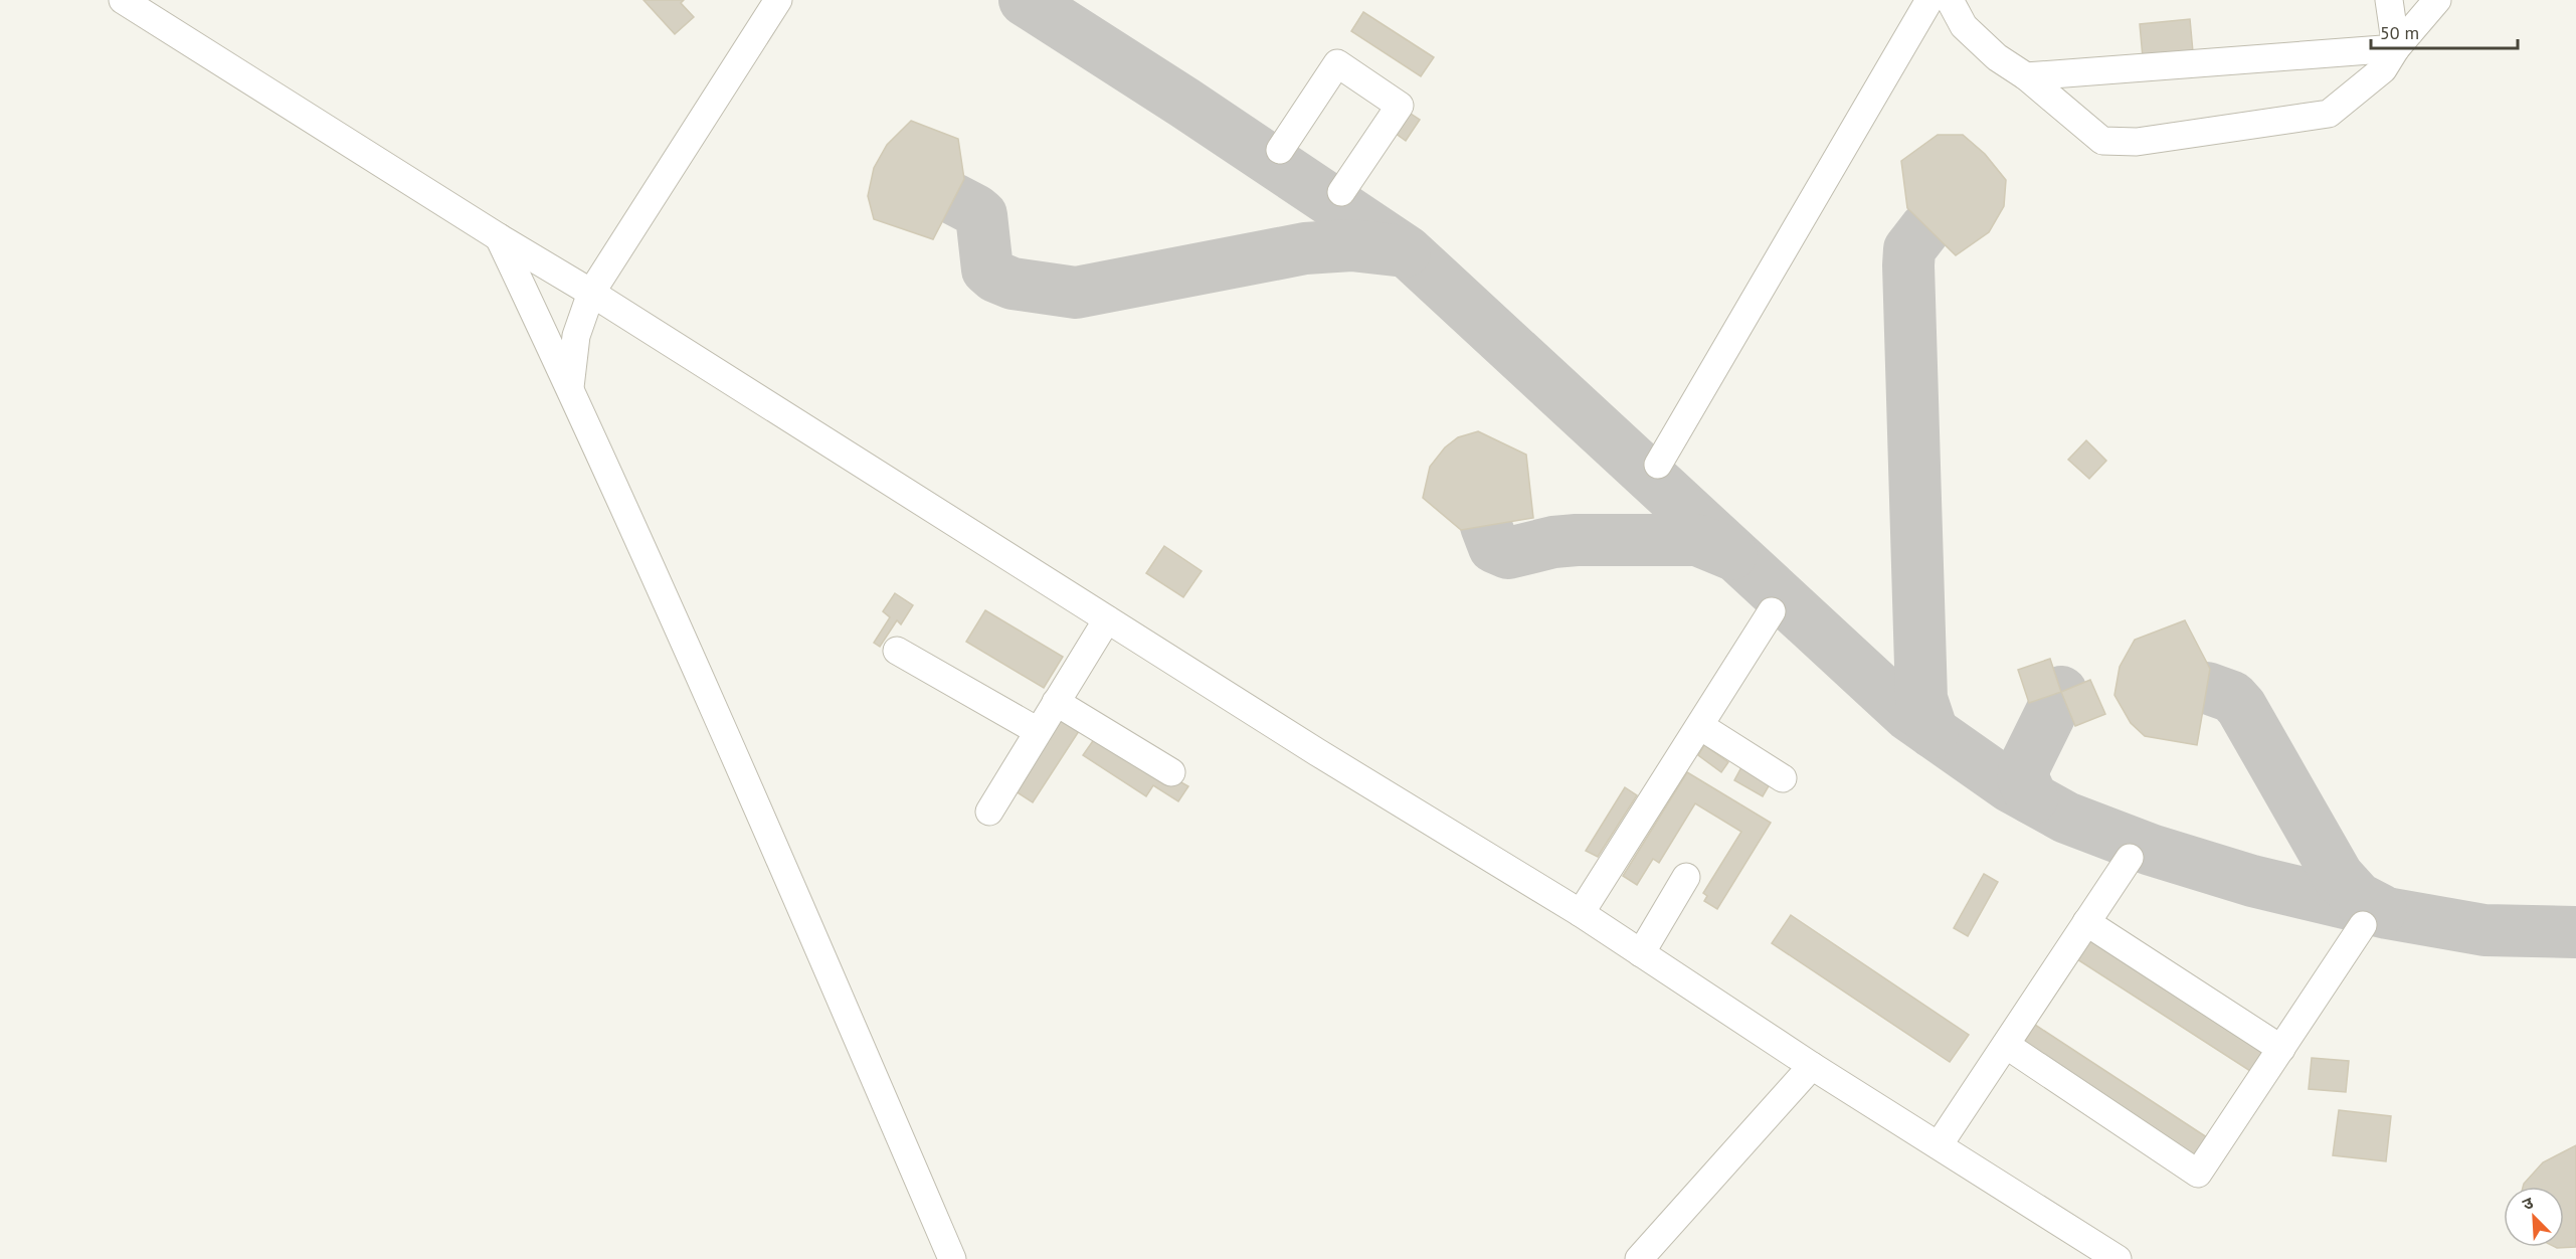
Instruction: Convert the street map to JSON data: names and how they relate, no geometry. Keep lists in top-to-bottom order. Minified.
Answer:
{"scale_bar":"50 m","north":"top left"}
